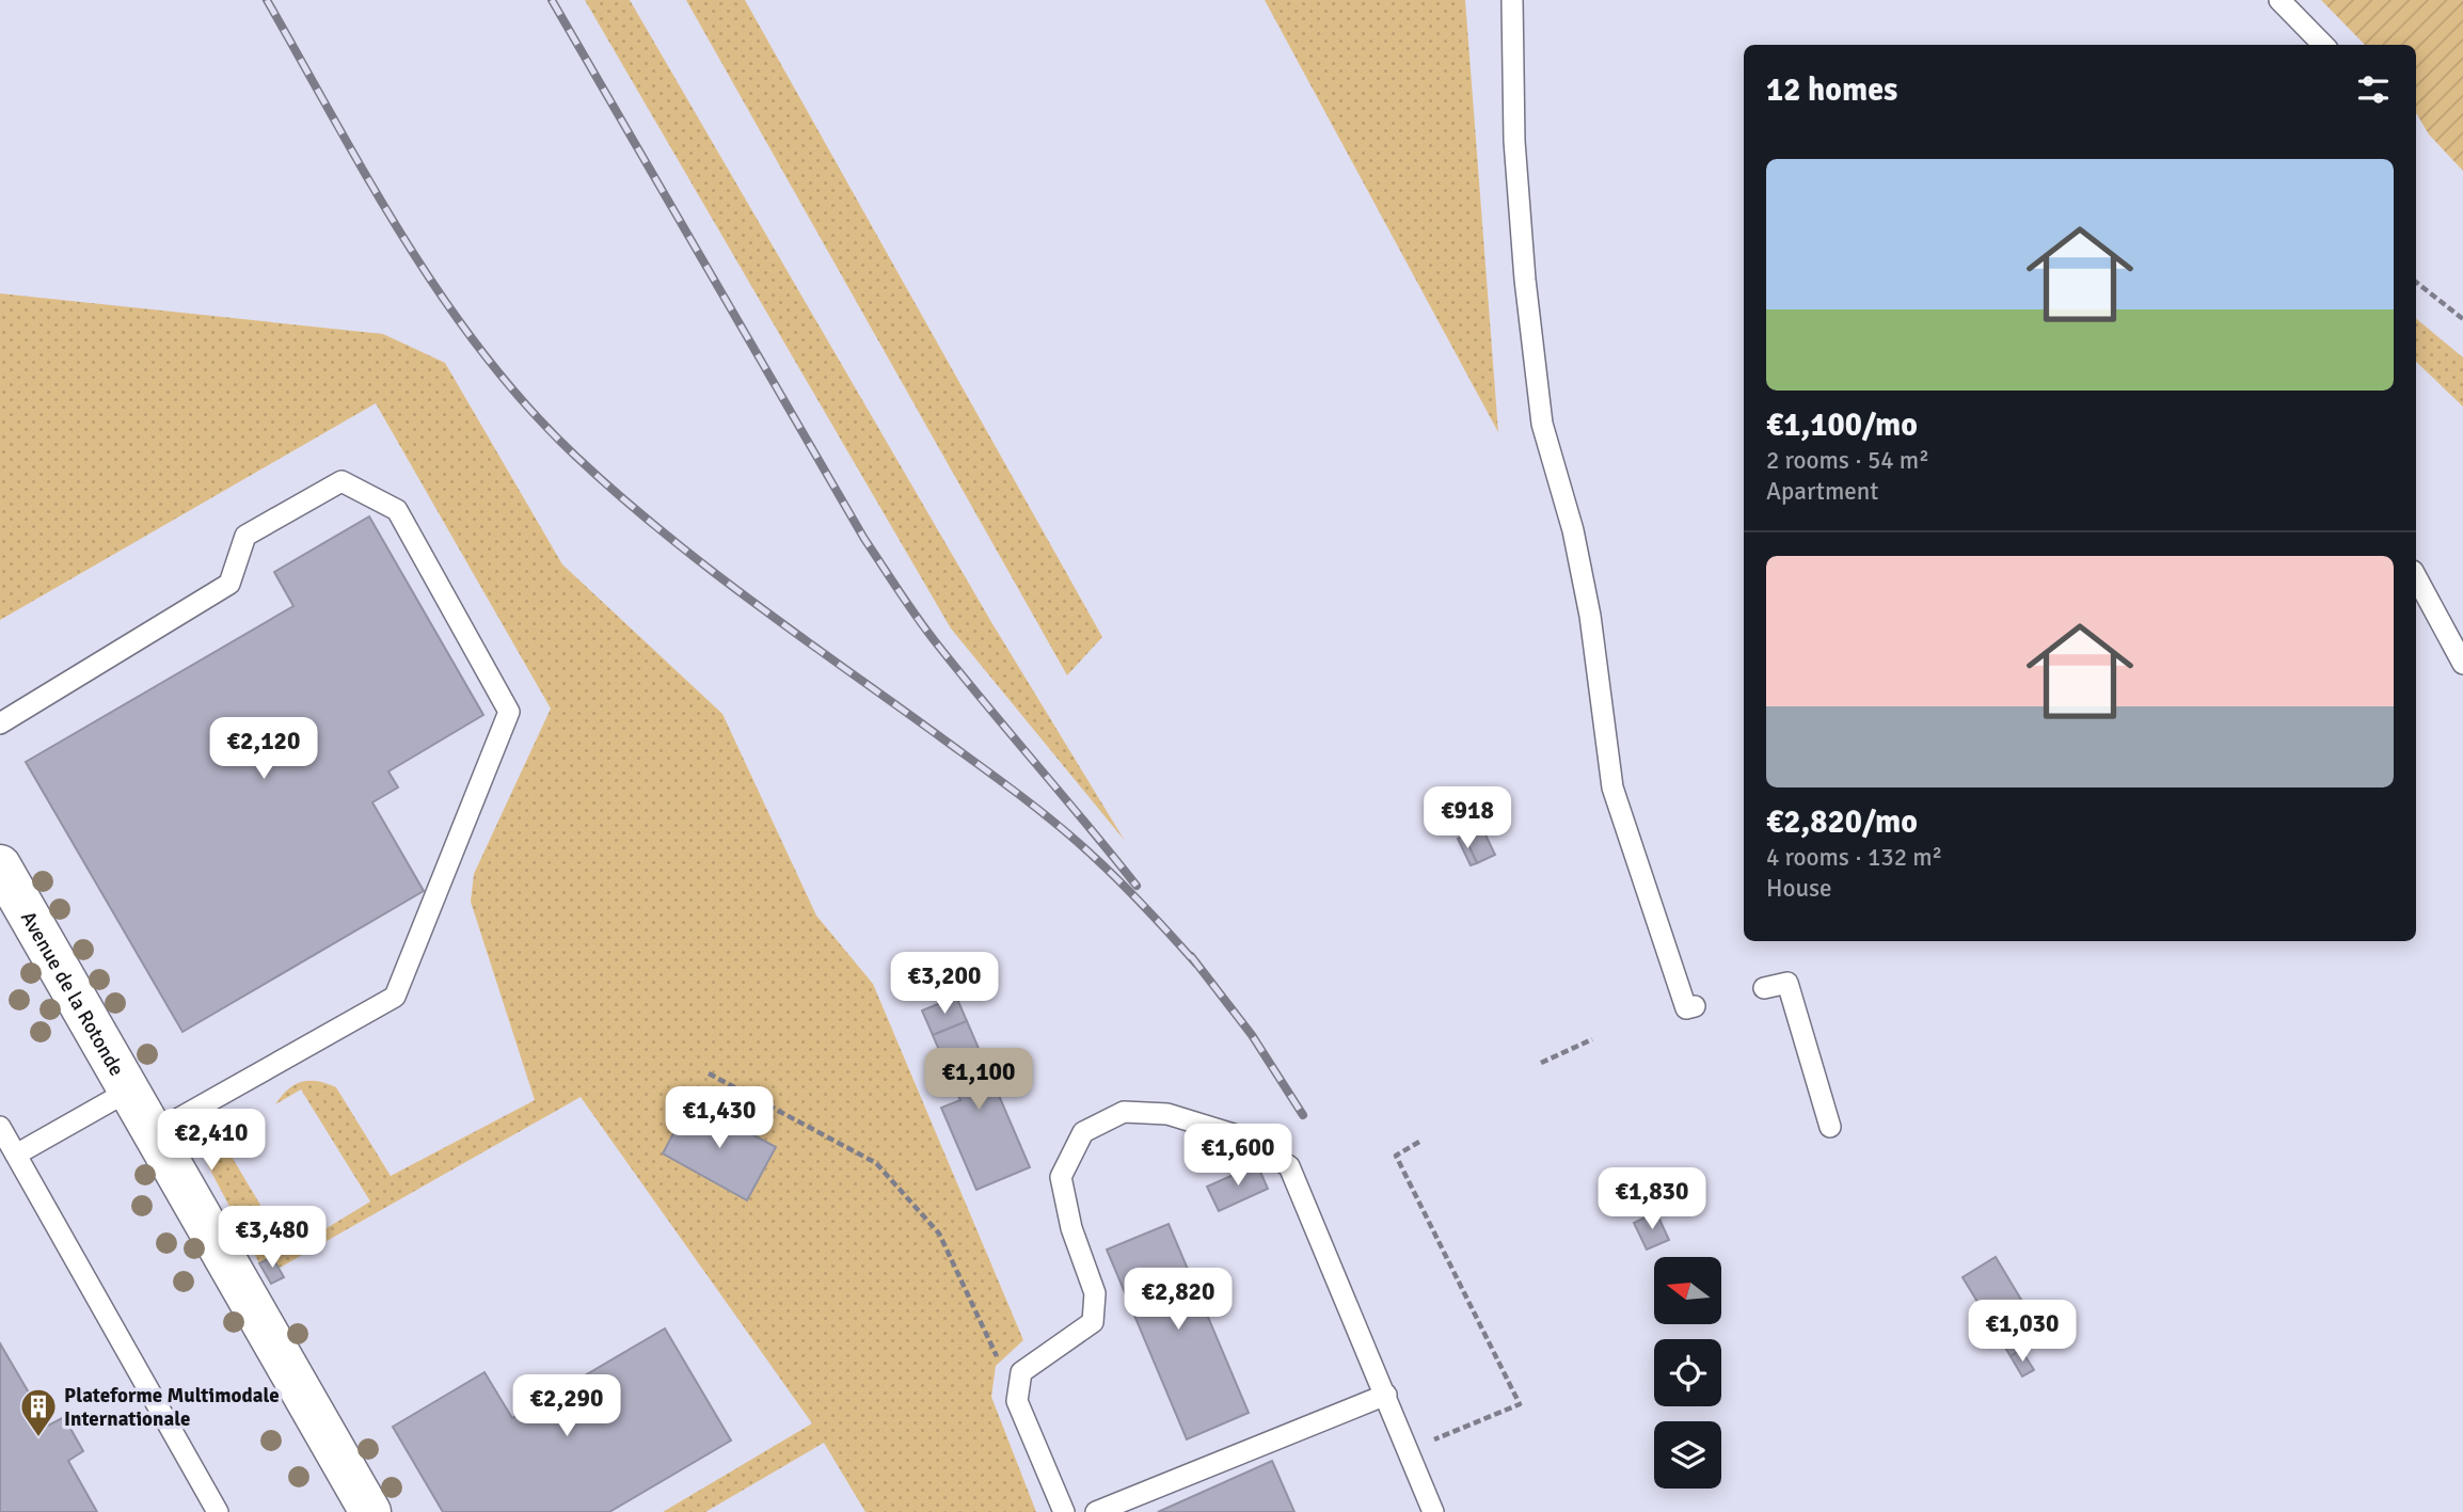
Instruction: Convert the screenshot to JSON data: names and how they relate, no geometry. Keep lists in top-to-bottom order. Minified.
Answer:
{"streets":{"street":["Avenue de la Rotonde"]},"places":{"building":["Plateforme Multimodale Internationale"]},"north":"left","page":{"heading":"12 homes","list":[{"name":"€1,100/mo","note":"2 rooms · 54 m² · Apartment"},{"name":"€2,820/mo","note":"4 rooms · 132 m² · House"}],"price":["€2,120","€918","€3,200","€1,100","€1,430","€2,410","€1,600","€1,830","€3,480","€2,820","€1,030","€2,290"]}}
